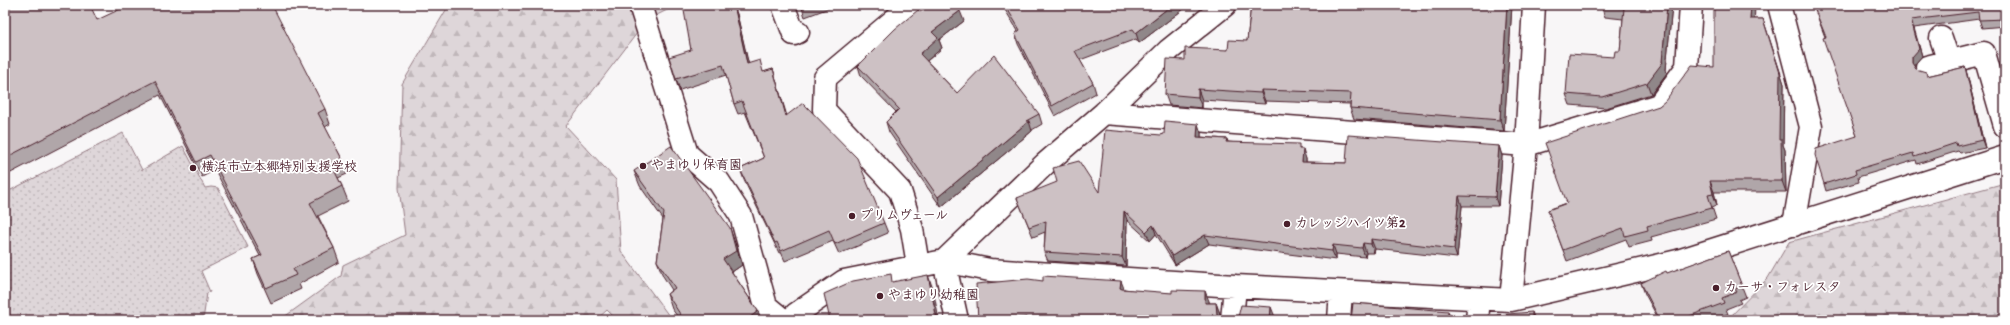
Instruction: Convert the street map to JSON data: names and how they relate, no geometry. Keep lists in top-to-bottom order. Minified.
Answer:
{"places":["やまゆり保育園","横浜市立本郷特別支援学校","プリムヴェール","カレッジハイツ第2","カーサ・フォレスタ","やまゆり幼稚園"]}
